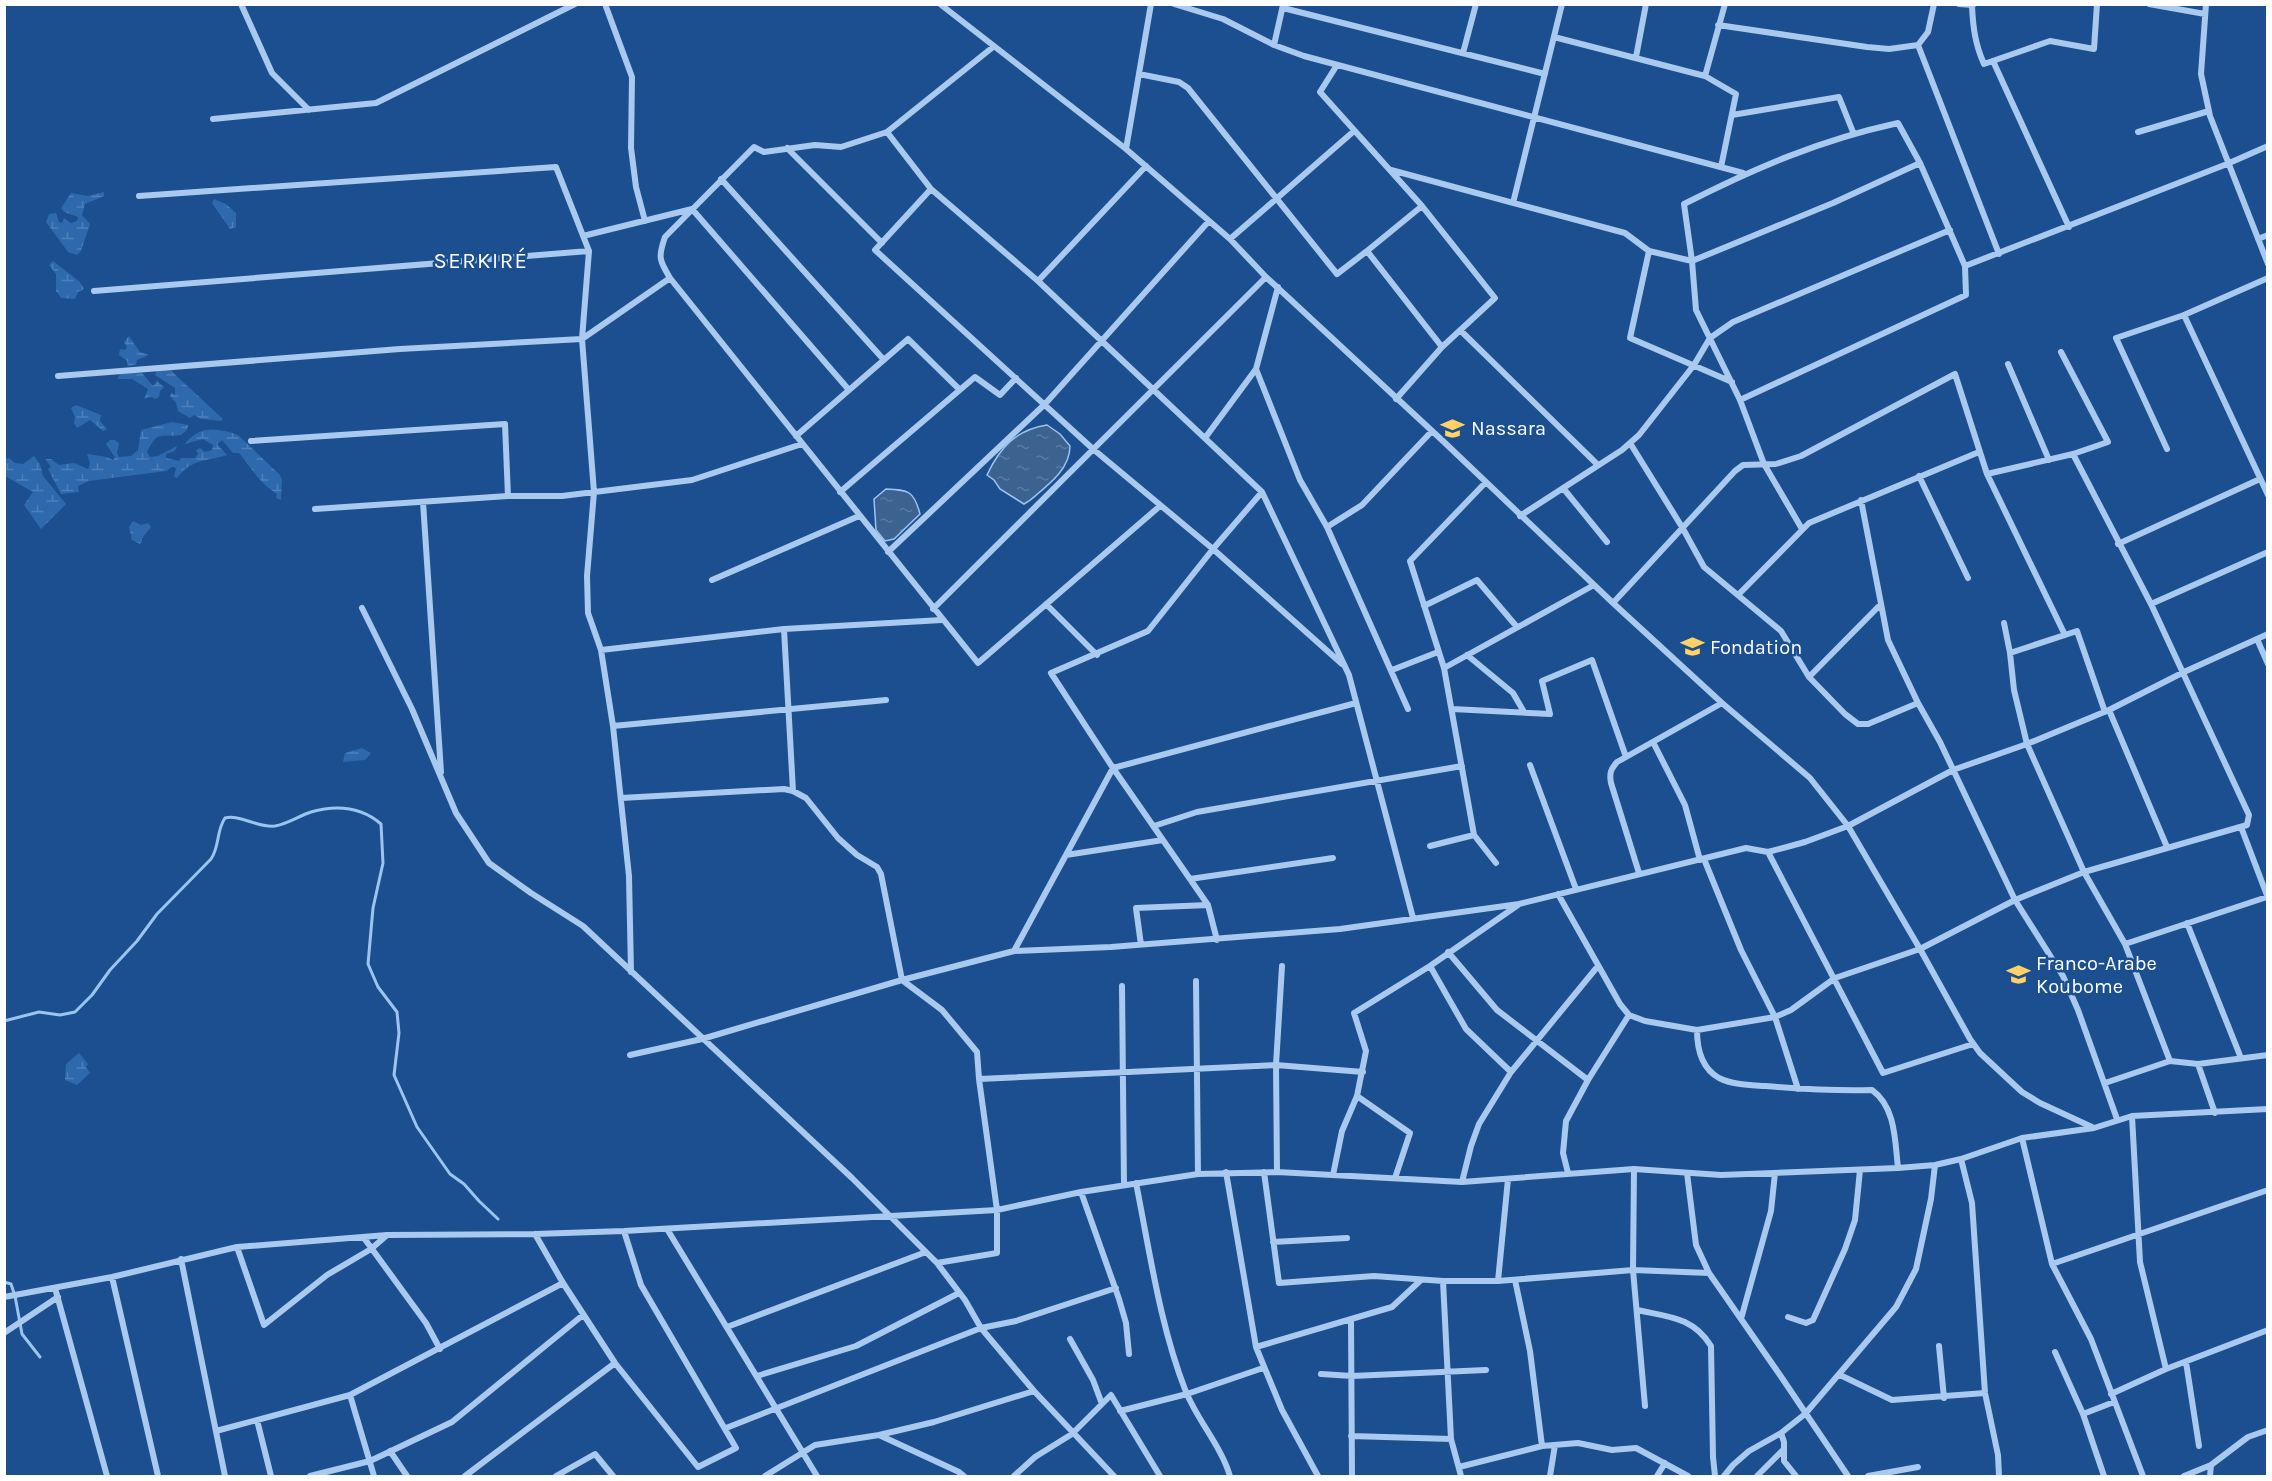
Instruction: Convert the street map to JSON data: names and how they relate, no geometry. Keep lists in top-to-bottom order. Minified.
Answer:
{"districts":["SERKIRÉ"],"places":{"school or university":["Nassara","Fondation","Franco-Arabe Koubome"]}}
